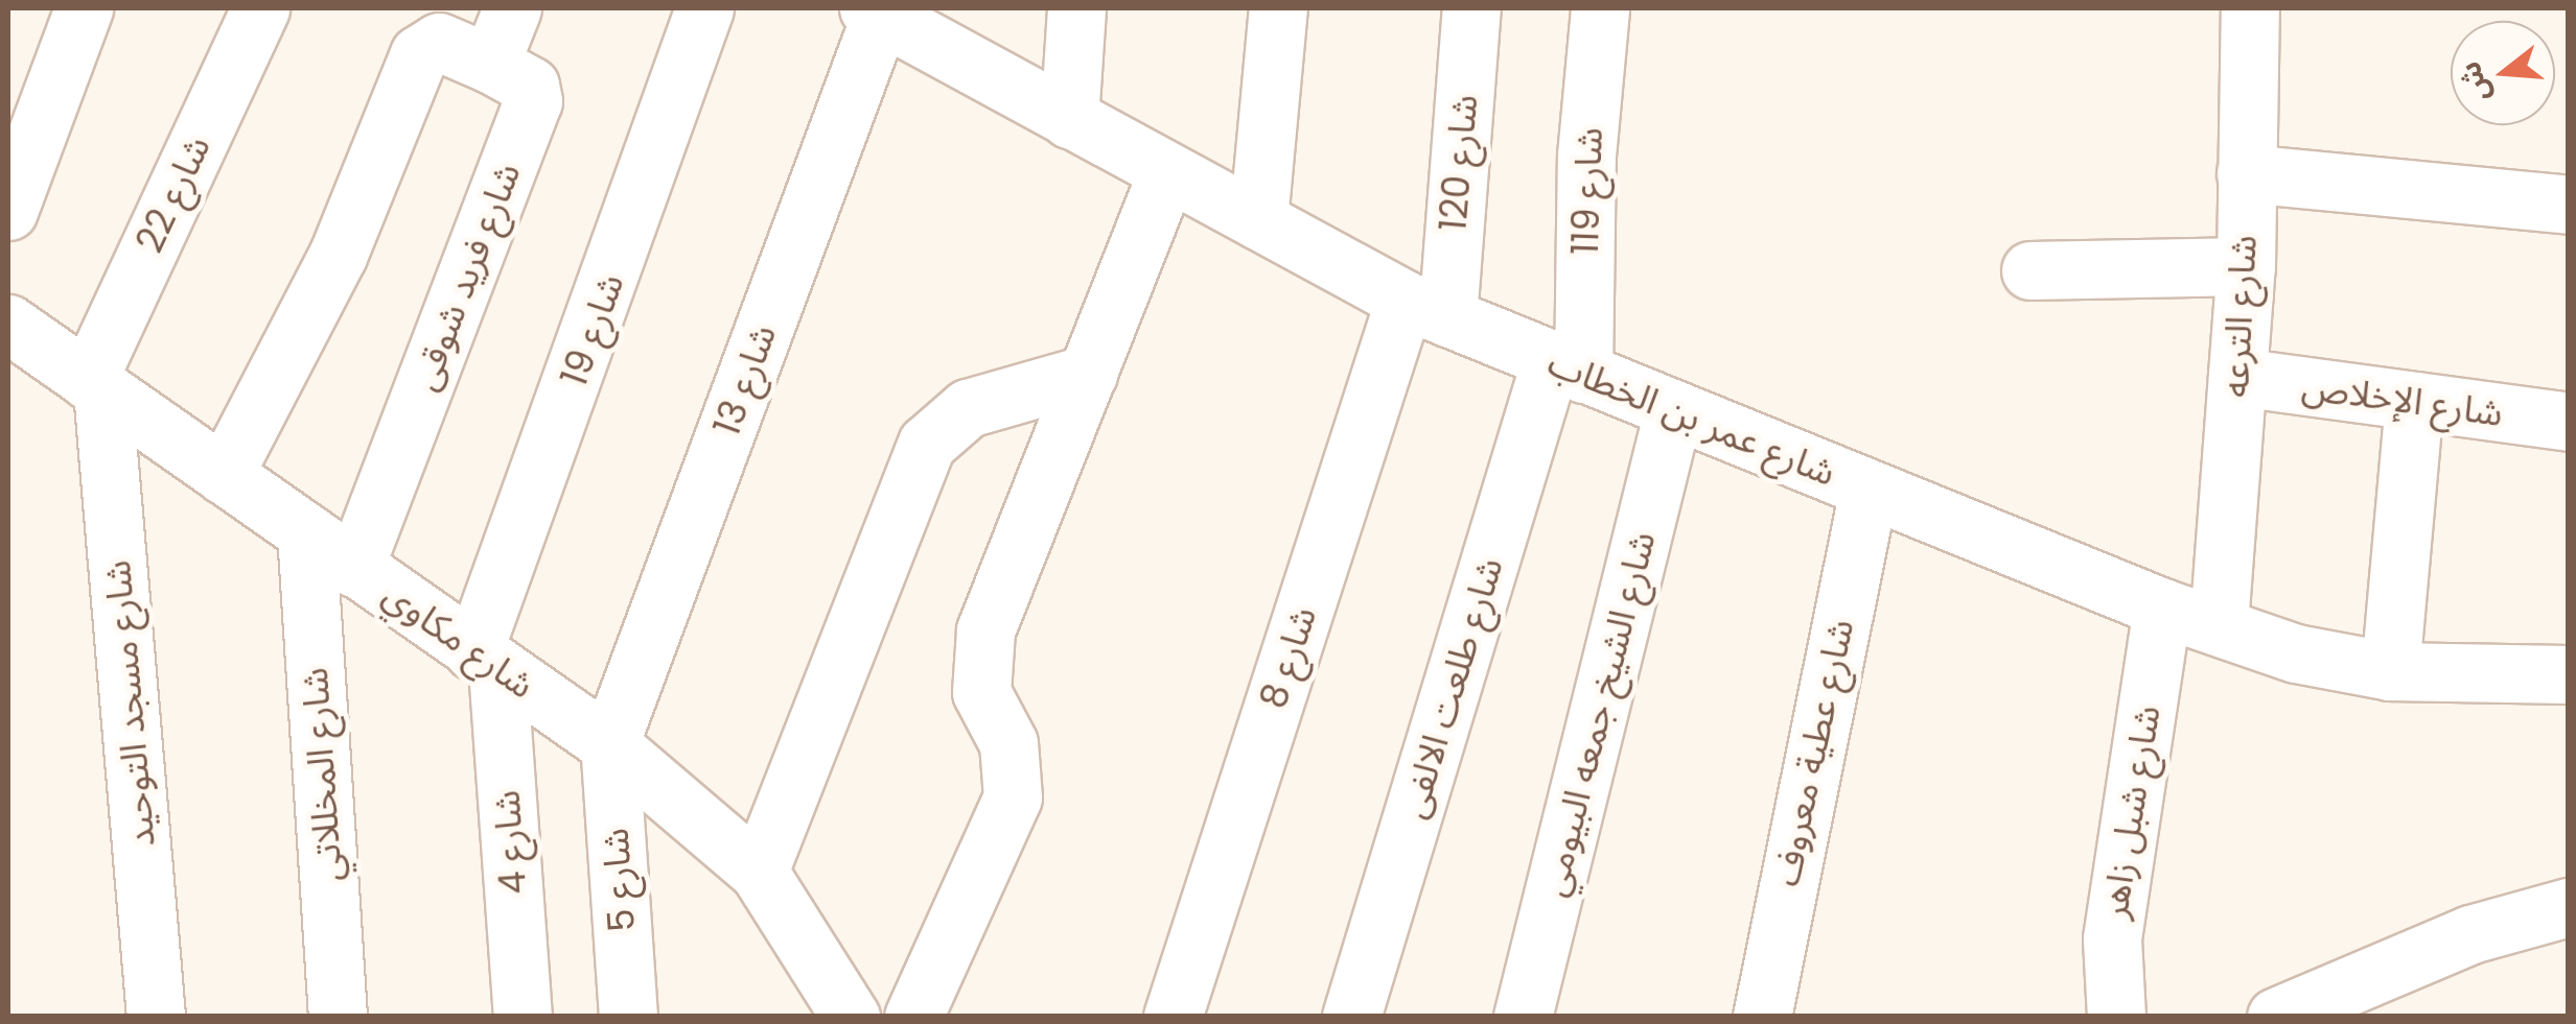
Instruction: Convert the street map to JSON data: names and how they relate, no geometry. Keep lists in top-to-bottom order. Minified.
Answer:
{"streets":{"street":["شارع 120","شارع 119","شارع 22","شارع فريد شوقى","شارع الترعه","شارع 19","شارع 13","شارع الإخلاص","شارع عمر بن الخطاب","شارع مكاوي","شارع 8","شارع طلعت الالفى","شارع مسجد التوحيد","شارع الشيخ جمعه البيومي","شارع عطية معروف","شارع المخللاتي","شارع شبل زاهر","شارع 4","شارع 5"]},"crossings":[["شارع 120","شارع عمر بن الخطاب"],["شارع 120","شارع 8"],["شارع 119","شارع عمر بن الخطاب"],["شارع 119","شارع طلعت الالفى"],["شارع 22","شارع مكاوي"],["شارع 22","شارع مسجد التوحيد"],["شارع فريد شوقى","شارع مكاوي"],["شارع الترعه","شارع الإخلاص"],["شارع الترعه","شارع عمر بن الخطاب"],["شارع 19","شارع مكاوي"],["شارع 19","شارع 4"],["شارع 13","شارع عمر بن الخطاب"],["شارع 13","شارع مكاوي"],["شارع 13","شارع 5"],["شارع عمر بن الخطاب","شارع 8"],["شارع عمر بن الخطاب","شارع طلعت الالفى"],["شارع عمر بن الخطاب","شارع الشيخ جمعه البيومي"],["شارع عمر بن الخطاب","شارع عطية معروف"],["شارع عمر بن الخطاب","شارع شبل زاهر"],["شارع مكاوي","شارع مسجد التوحيد"],["شارع مكاوي","شارع المخللاتي"],["شارع مكاوي","شارع 4"],["شارع مكاوي","شارع 5"]],"north":"left"}
